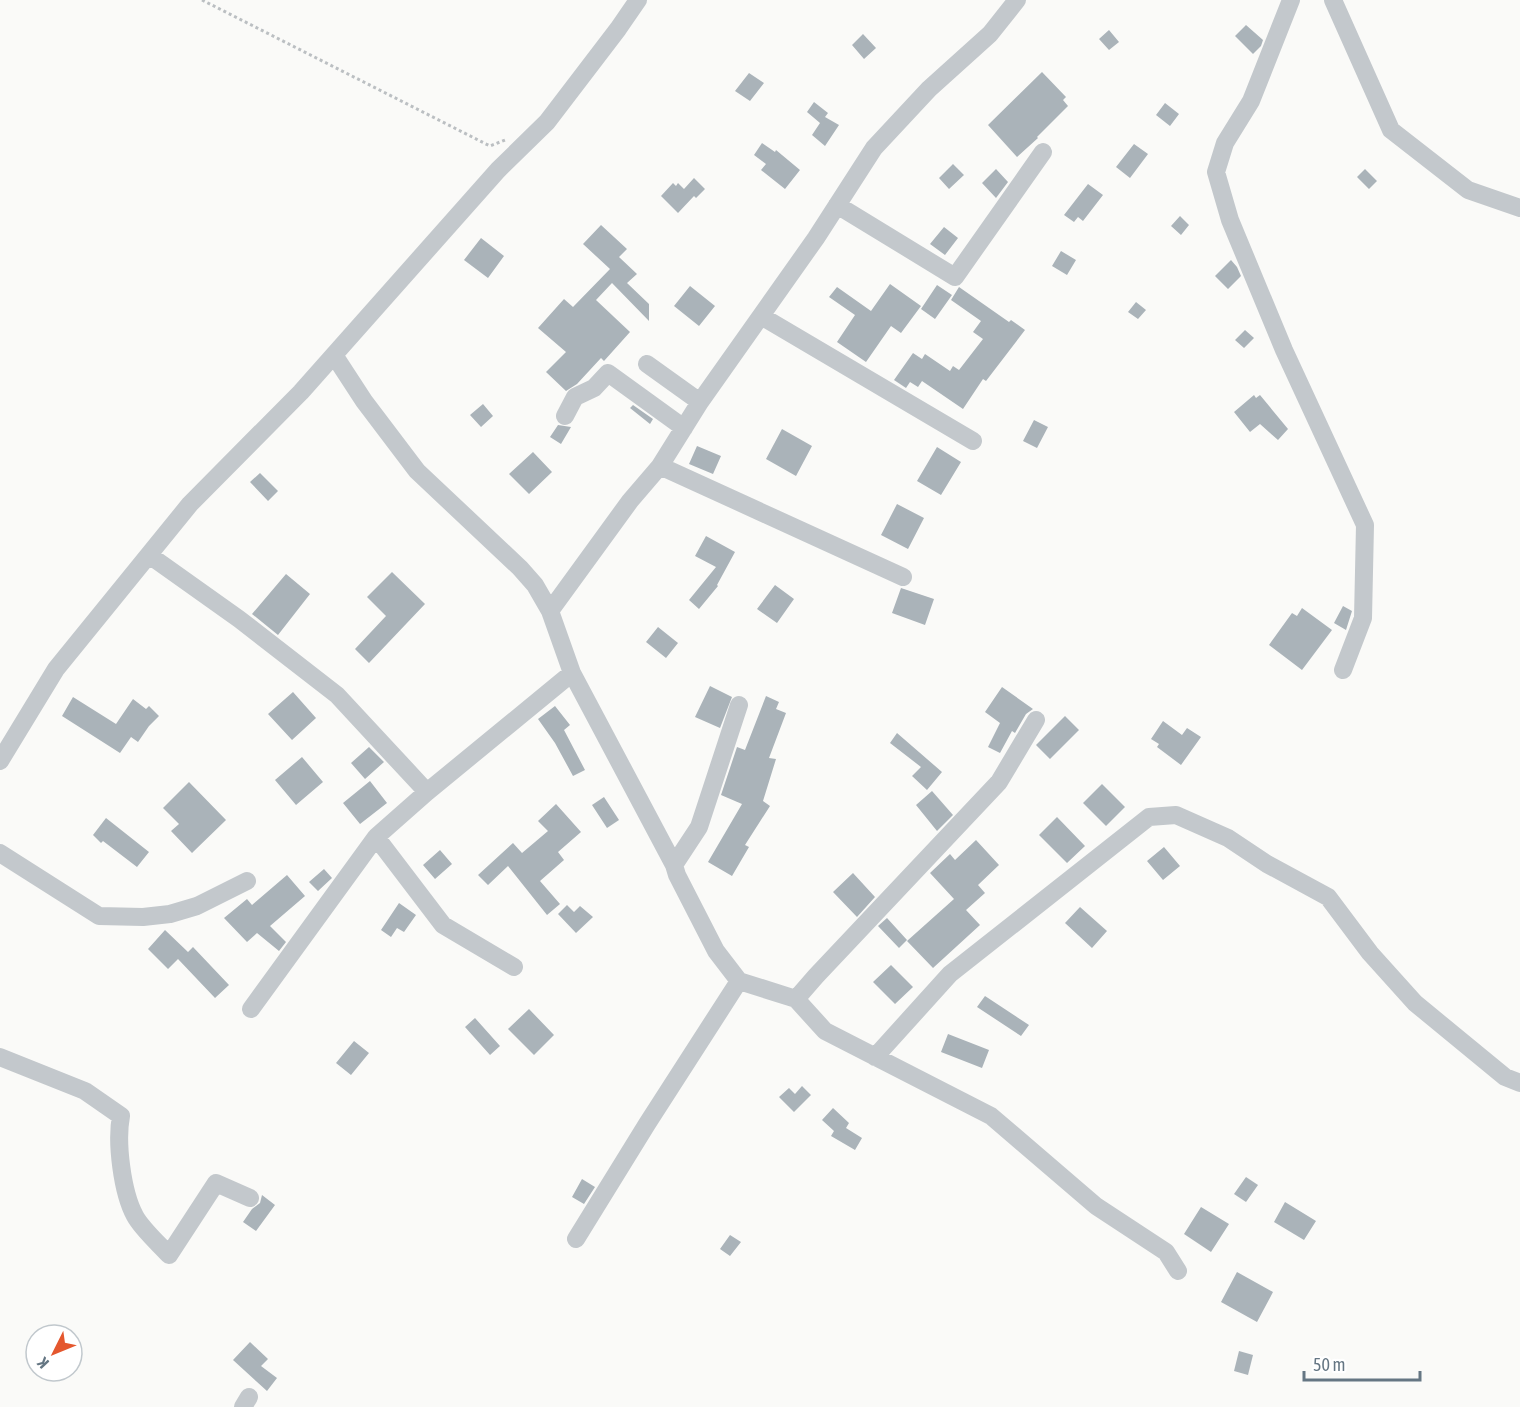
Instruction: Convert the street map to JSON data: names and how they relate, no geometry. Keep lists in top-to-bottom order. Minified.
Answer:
{"scale_bar":"50 m","north":"bottom left"}
